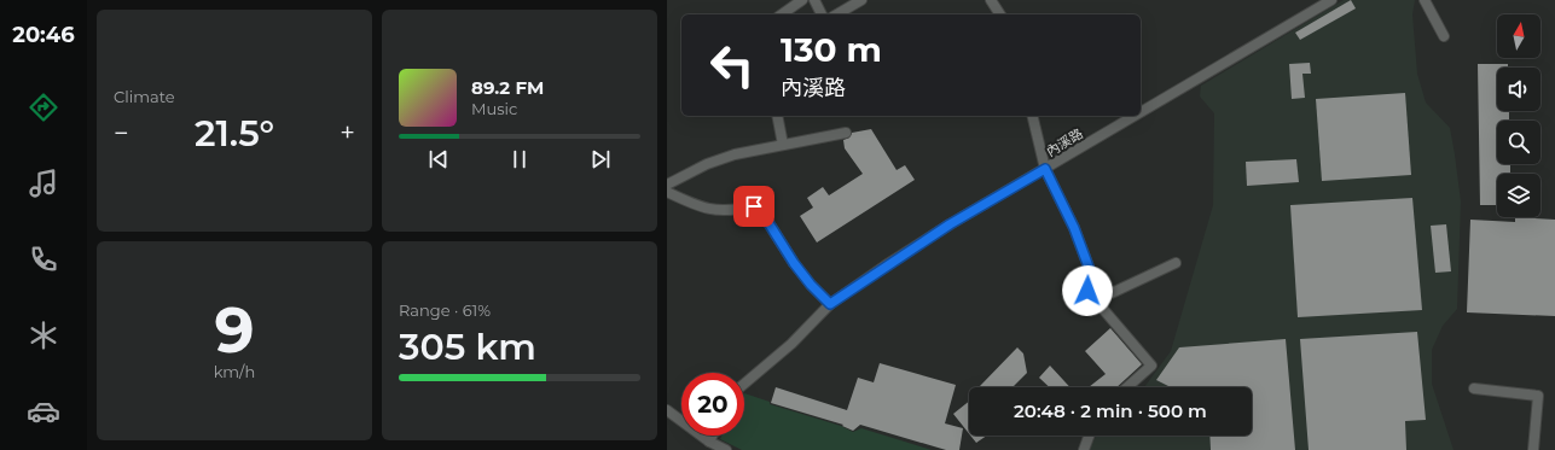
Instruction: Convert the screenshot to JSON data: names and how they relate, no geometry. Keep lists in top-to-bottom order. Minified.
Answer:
{"streets":{"street":["內溪路"]},"north":"top","page":{"tabs":"20:46","tile":["Climate",["9","km/h"],["Range · 61%","305 km"]],"turn":["130 m","內溪路"],"song":["89.2 FM","Music"],"heat":["−","21.5°","+"],"limit":"20","trip":"20:48 · 2 min · 500 m"}}
